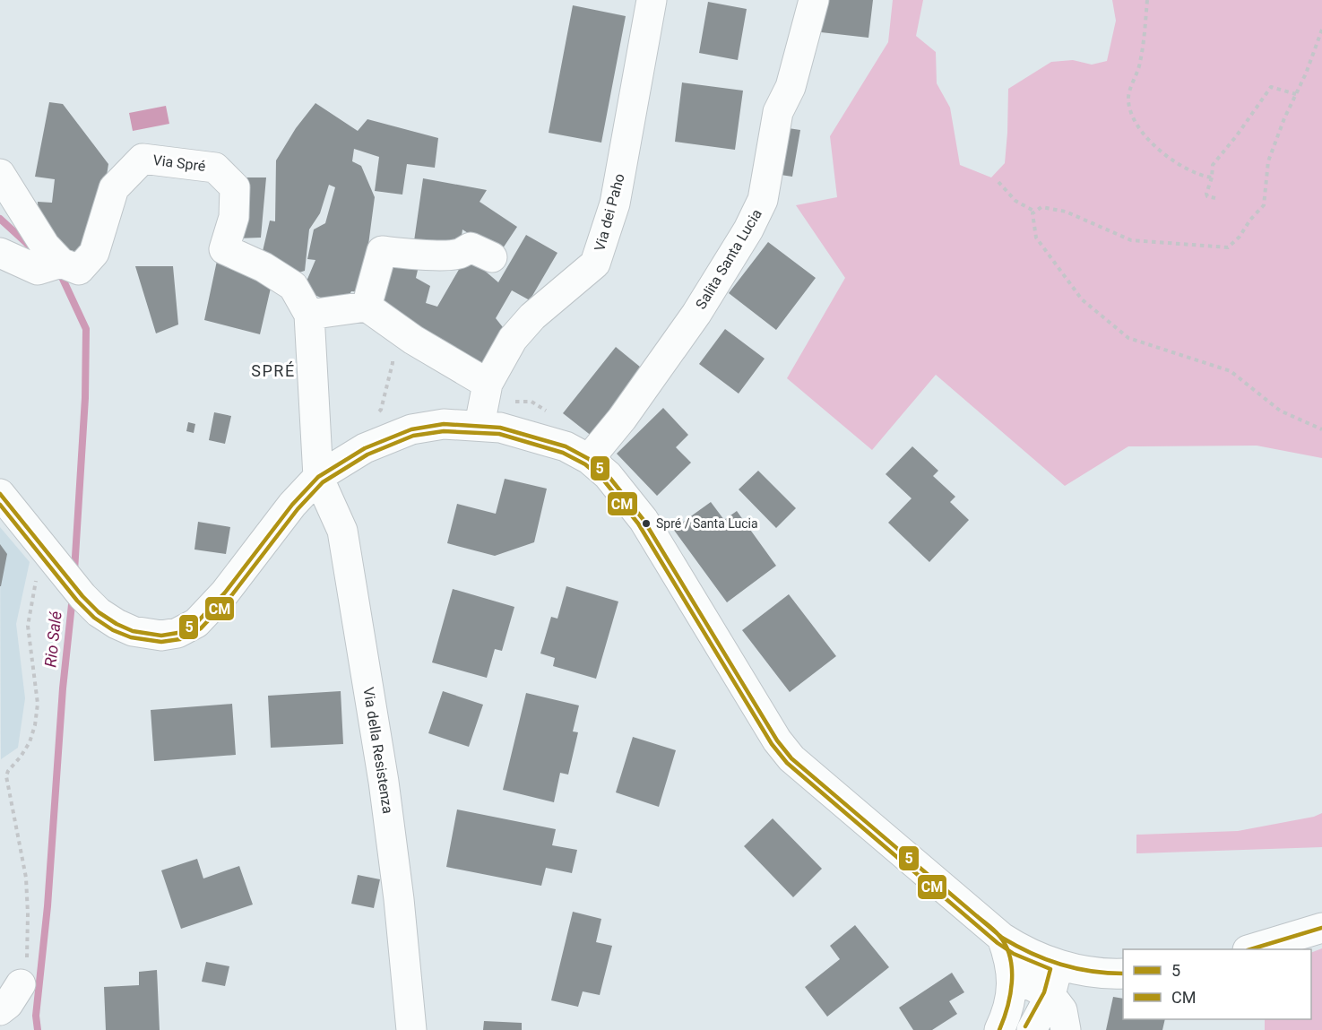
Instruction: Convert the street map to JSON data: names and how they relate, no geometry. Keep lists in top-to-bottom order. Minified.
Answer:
{"streets":{"street":["Via Spré","Via dei Paho","Salita Santa Lucia","Via della Resistenza"]},"crossings":[["Via Spré","Via della Resistenza"]],"districts":["SPRÉ"],"water":["Rio Salé"],"places":["Spré / Santa Lucia"],"lines":["transit line 5","transit line CM"],"legend":["5","CM"]}
